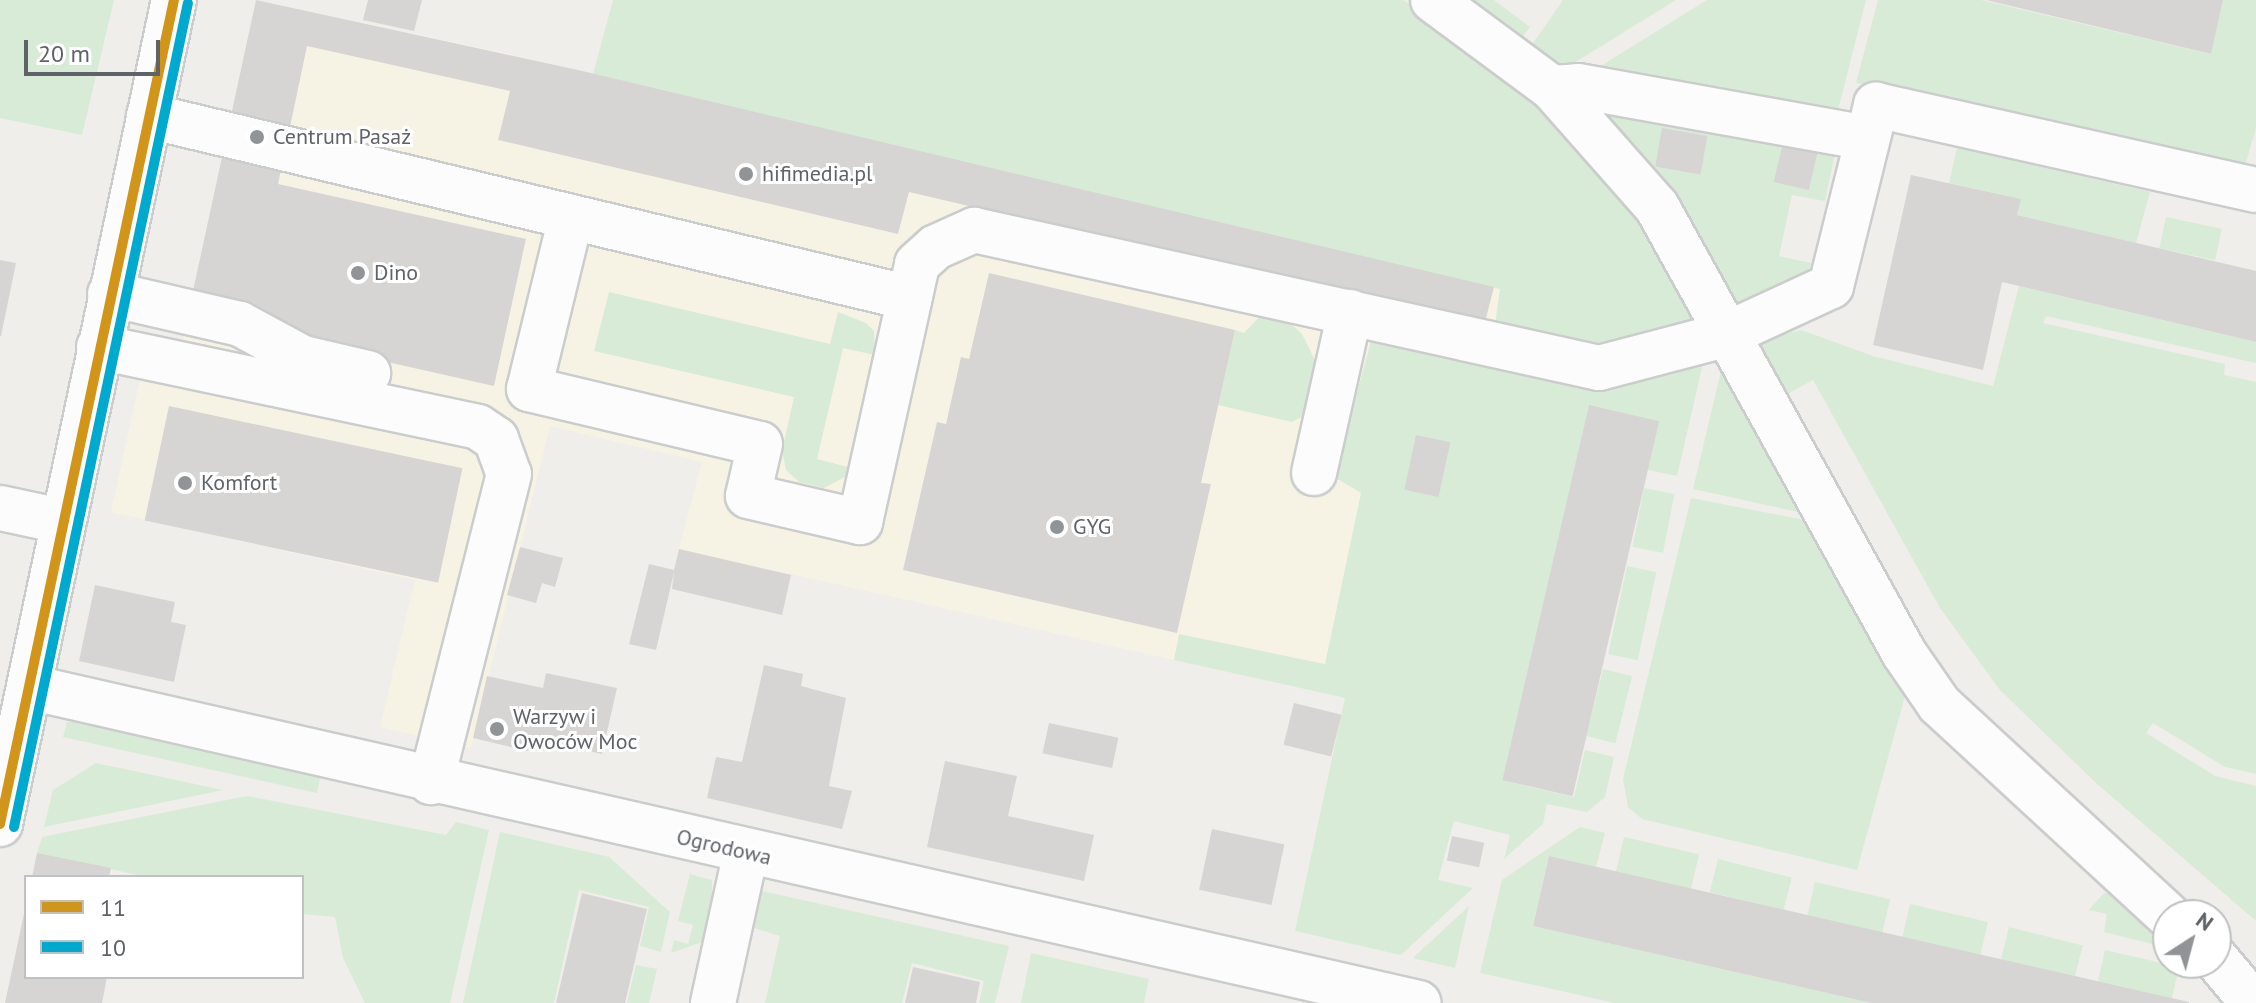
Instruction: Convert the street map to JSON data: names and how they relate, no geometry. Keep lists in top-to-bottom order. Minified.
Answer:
{"streets":{"street":["Ogrodowa"]},"places":["Centrum Pasaż","hifimedia.pl","Dino","Komfort","GYG","Warzyw i Owoców Moc"],"lines":["transit line 11","transit line 10"],"legend":["11","10"],"scale_bar":"20 m","north":"top right"}
